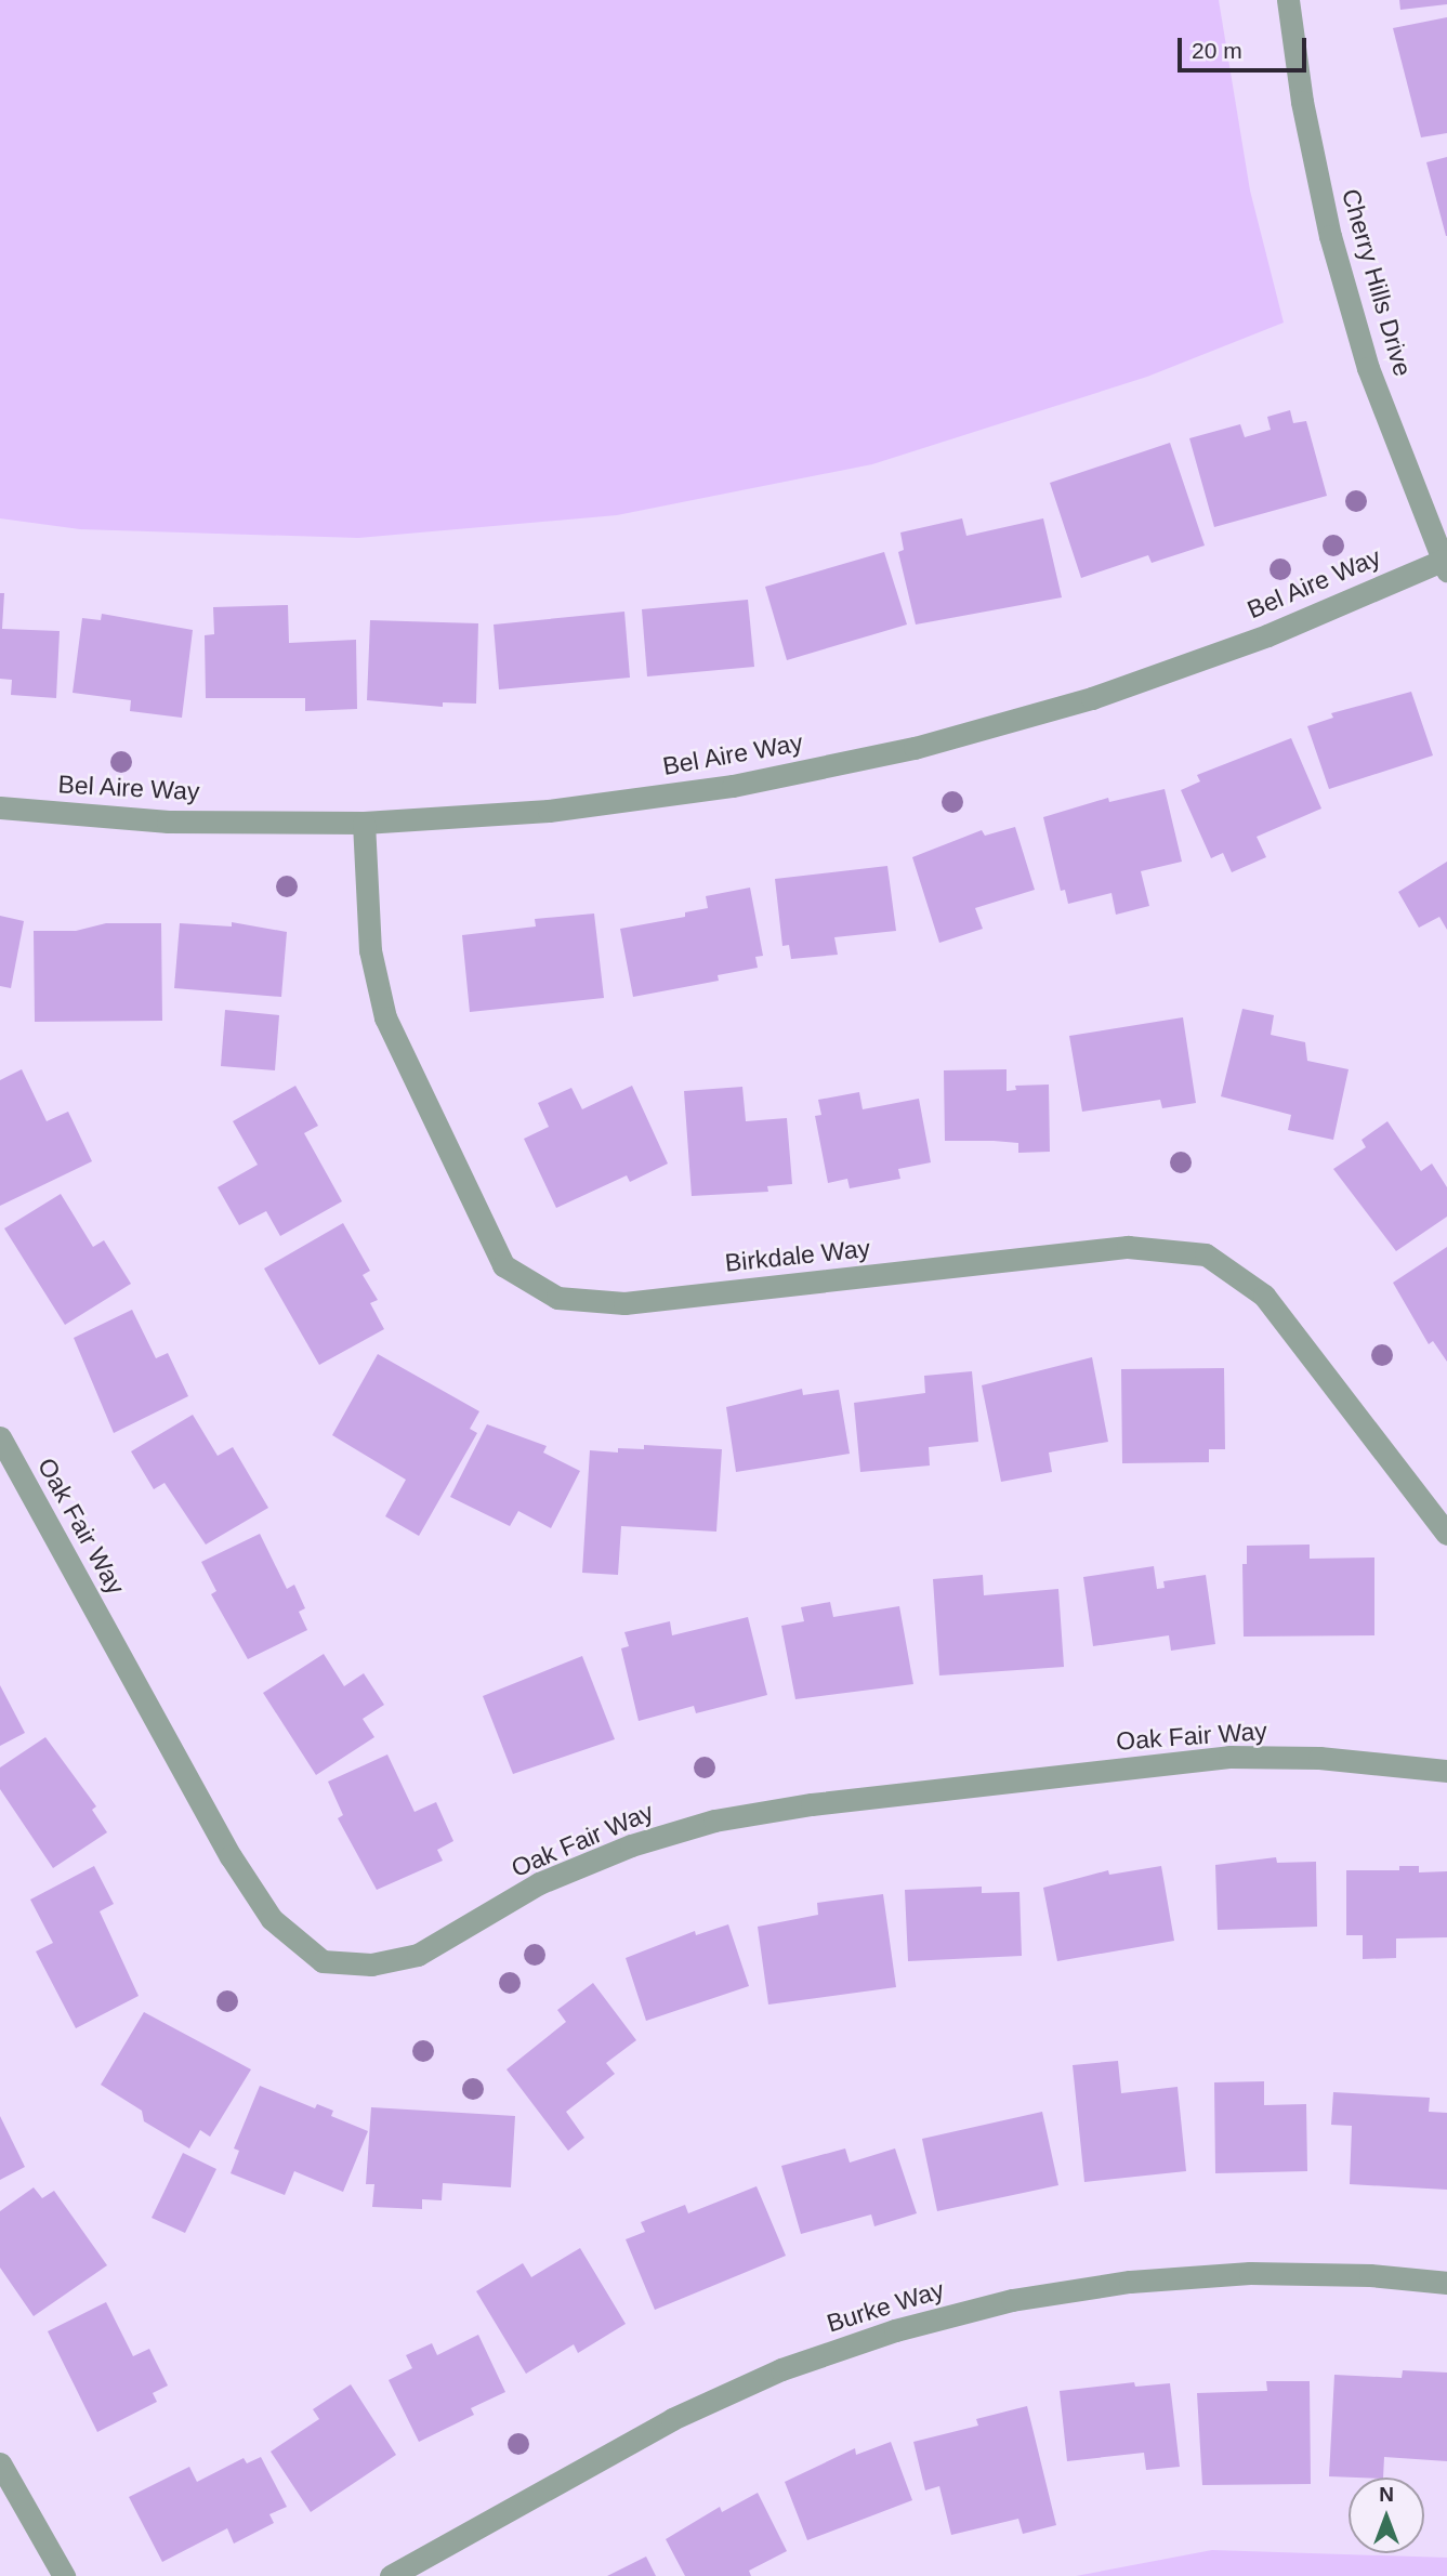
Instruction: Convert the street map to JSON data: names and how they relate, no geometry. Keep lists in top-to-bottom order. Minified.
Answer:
{"streets":{"street":["Cherry Hills Drive","Bel Aire Way","Birkdale Way","Oak Fair Way","Burke Way"]},"crossings":[["Cherry Hills Drive","Bel Aire Way"],["Bel Aire Way","Birkdale Way"]],"scale_bar":"20 m","north":"top"}
